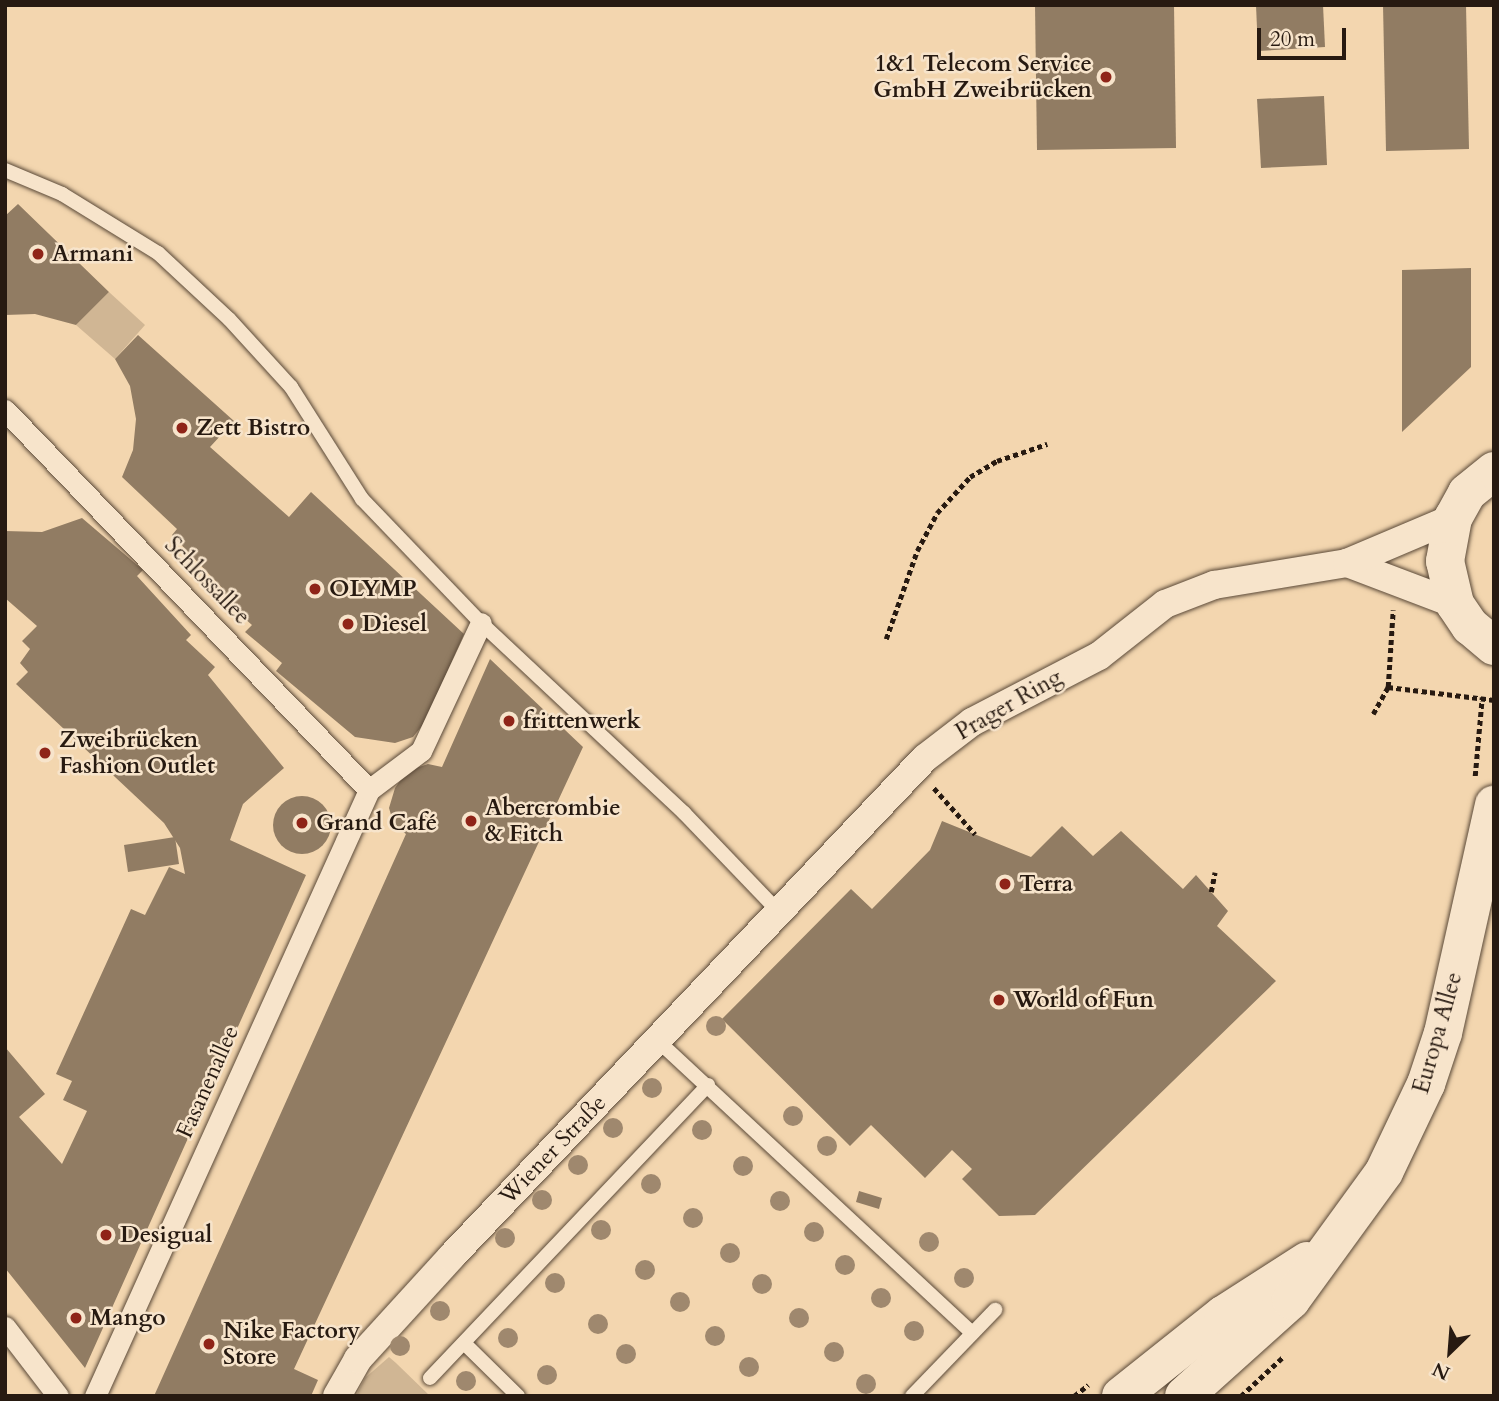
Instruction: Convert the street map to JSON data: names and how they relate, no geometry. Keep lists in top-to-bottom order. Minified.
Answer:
{"streets":{"main road":["Europa Allee"],"street":["Schlossallee","Prager Ring","Fasanenallee","Wiener Straße"]},"crossings":[["Schlossallee","Fasanenallee"],["Prager Ring","Wiener Straße"]],"places":["1&1 Telecom Service GmbH Zweibrücken","Armani","Zett Bistro","OLYMP","Diesel","frittenwerk","Zweibrücken Fashion Outlet","Abercrombie & Fitch","Grand Café","Terra","World of Fun","Desigual","Mango","Nike Factory Store"],"scale_bar":"20 m","north":"bottom left"}
